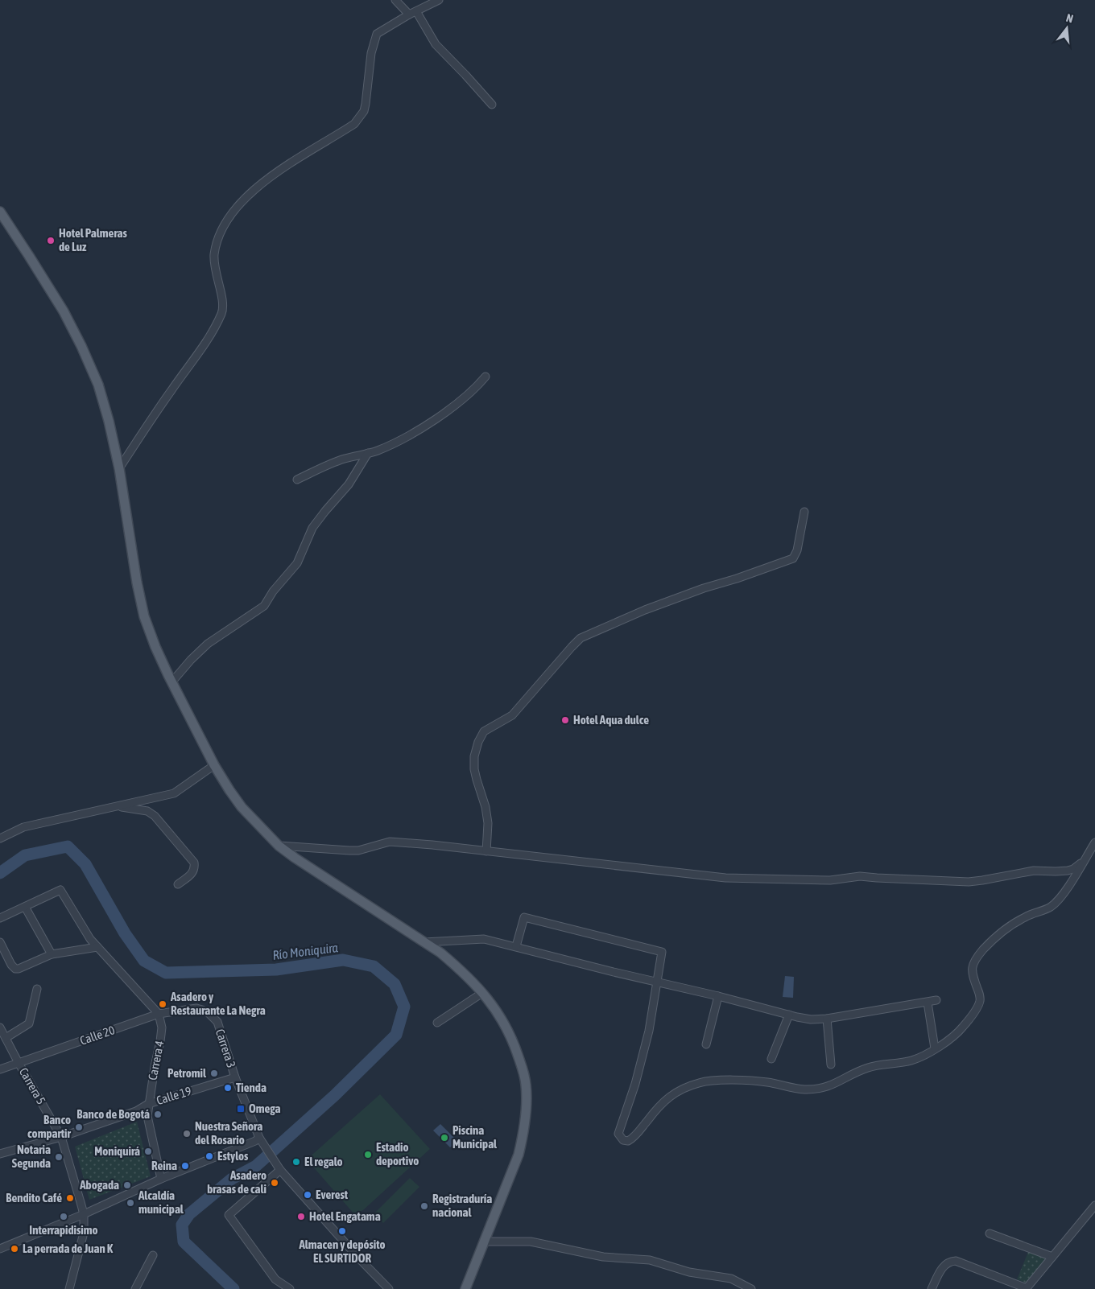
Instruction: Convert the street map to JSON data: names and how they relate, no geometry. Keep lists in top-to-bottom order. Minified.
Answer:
{"streets":{"street":["Calle 20","Carrera 3","Carrera 4","Carrera 5","Calle 19"]},"crossings":[["Calle 20","Carrera 3"],["Calle 20","Carrera 4"],["Calle 20","Carrera 5"],["Carrera 3","Calle 19"],["Carrera 4","Calle 19"],["Carrera 5","Calle 19"]],"water":["Río Moniquira"],"places":{"other":["Hotel Palmeras de Luz","Hotel Aqua dulce","Asadero y Restaurante La Negra","Petromil","Tienda","Banco de Bogotá","Banco compartir","Nuestra Señora del Rosario","Piscina Municipal","Moniquirá","Estadio deportivo","Estylos","Notaria Segunda","El regalo","Reina","Asadero brasas de cali","Abogada","Everest","Bendito Café","Alcaldía municipal","Registraduría nacional","Interrapidisimo","Hotel Engatama","Almacen y depósito EL SURTIDOR","La perrada de Juan K"],"transit":["Omega"]},"north":"top"}
